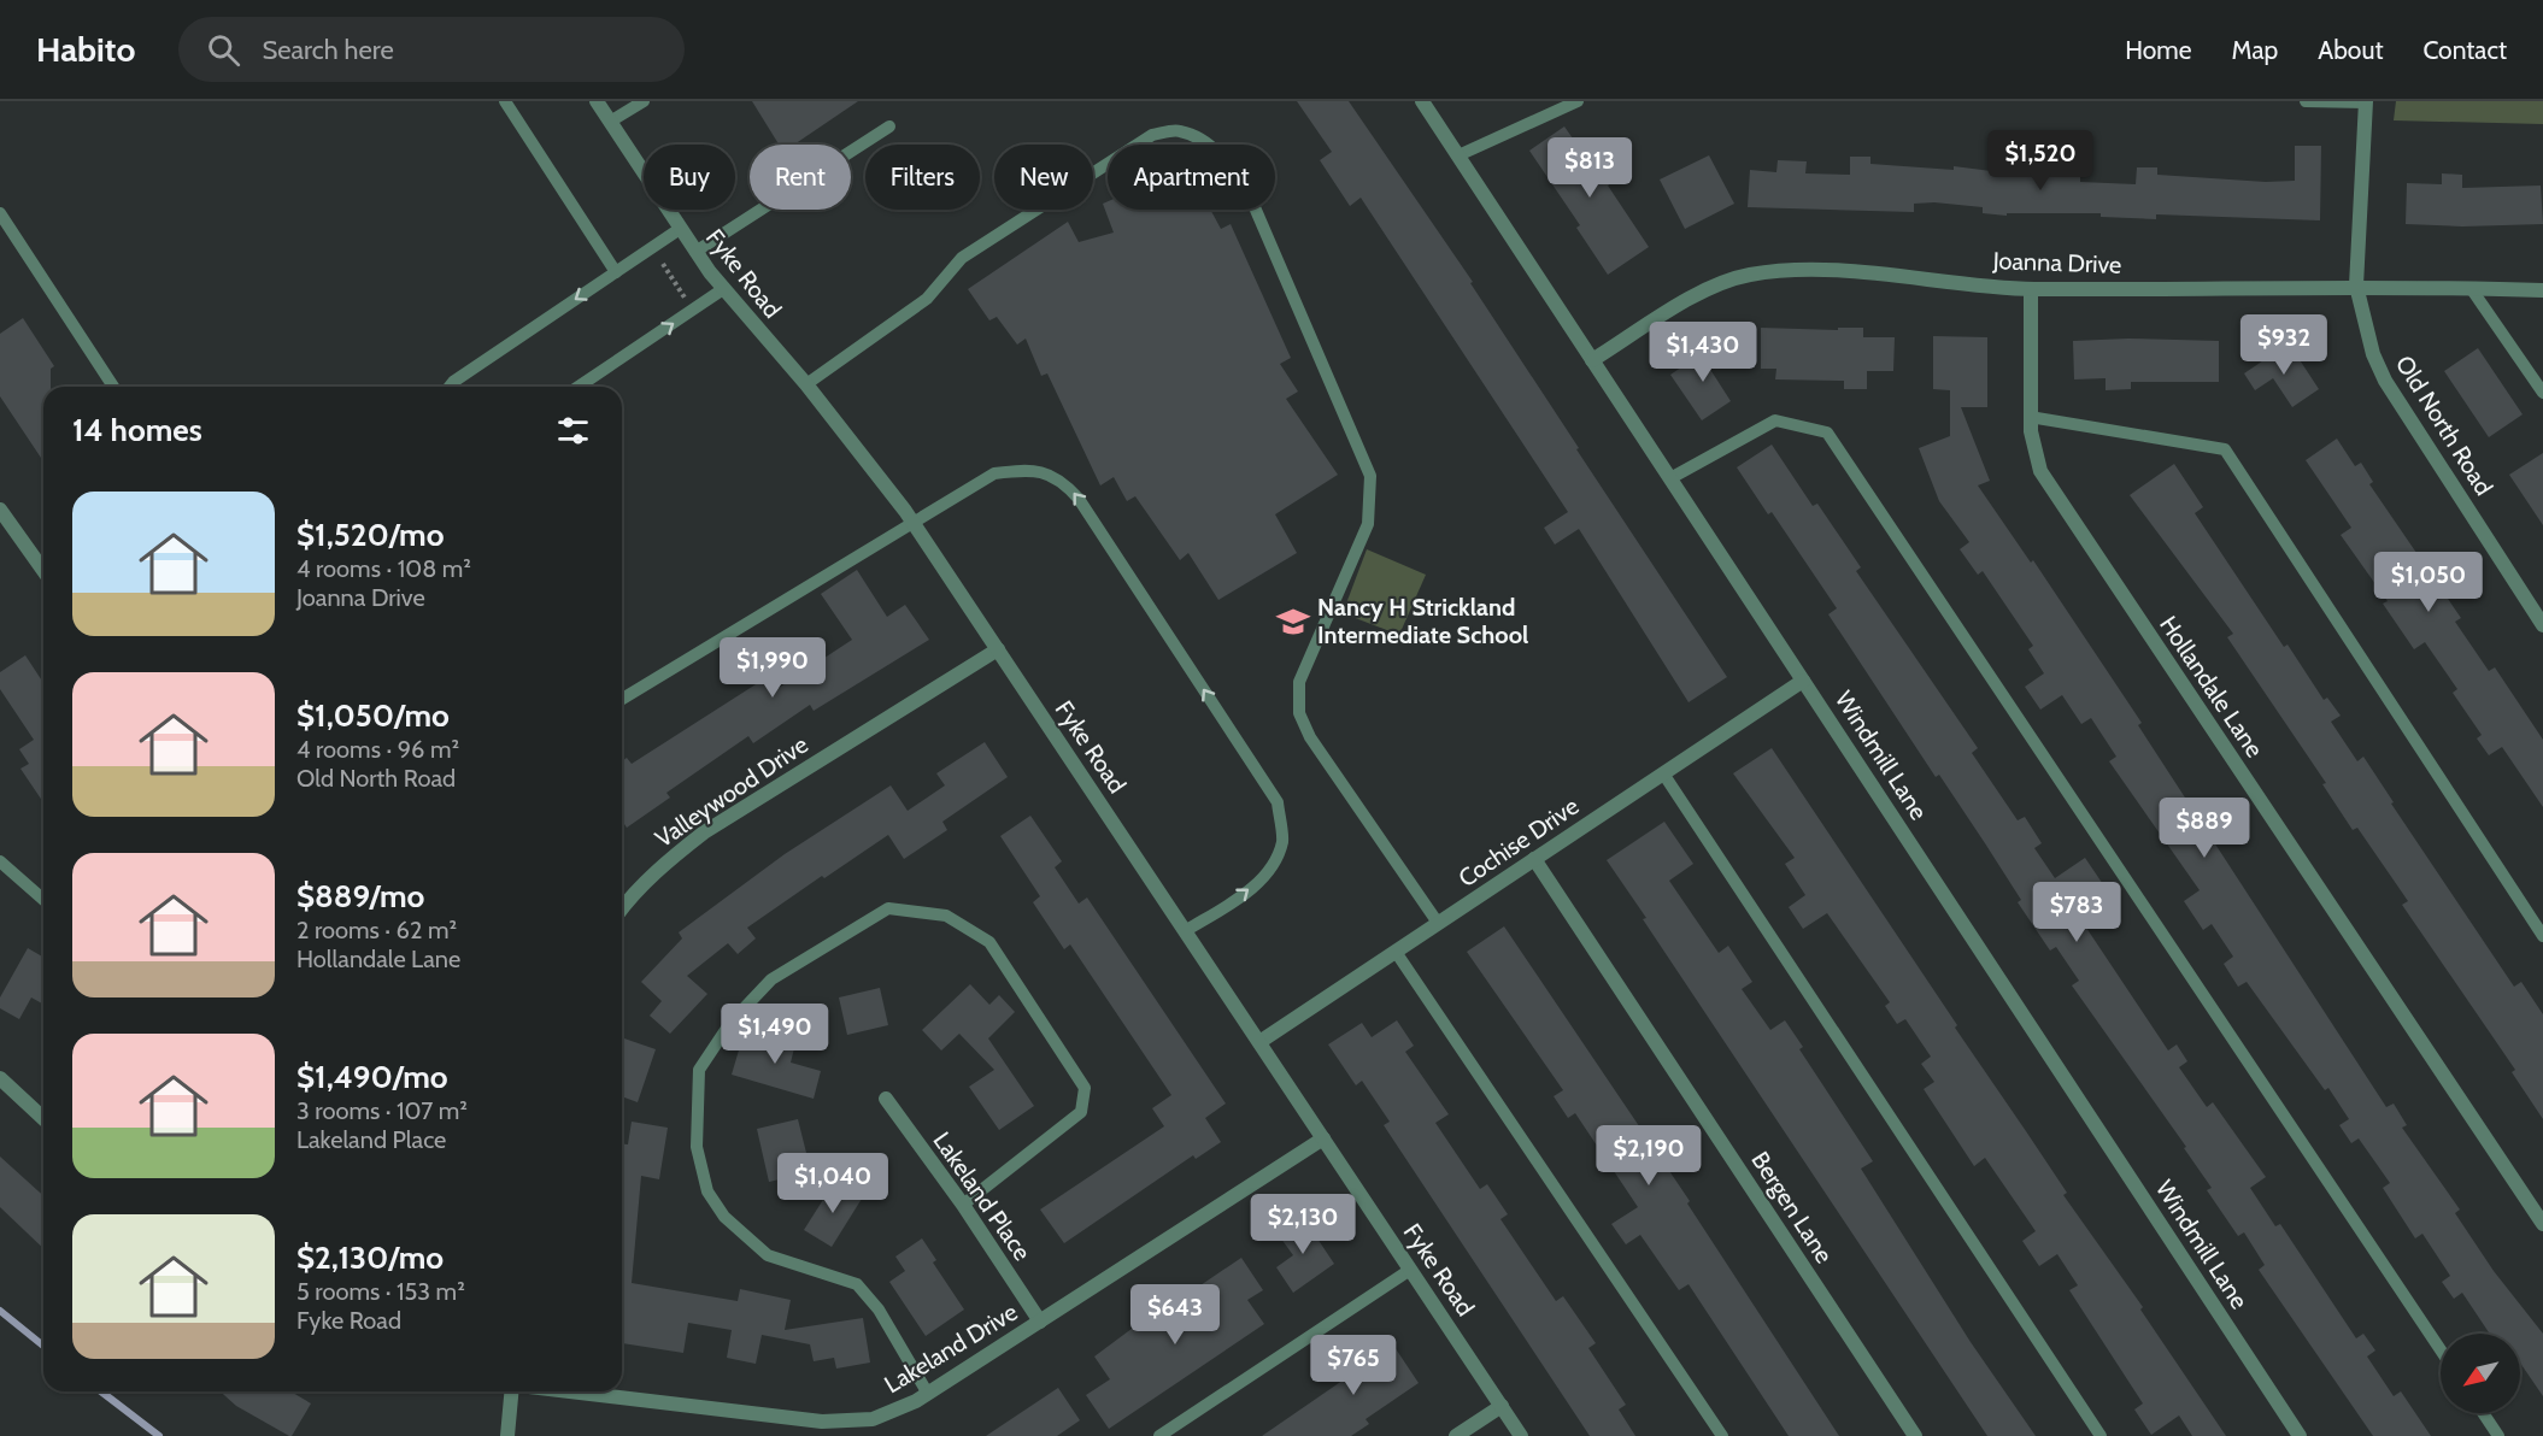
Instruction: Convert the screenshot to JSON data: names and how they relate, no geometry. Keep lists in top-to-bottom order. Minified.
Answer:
{"streets":{"street":["Joanna Drive","Fyke Road","Old North Road","Hollandale Lane","Windmill Lane","Valleywood Drive","Cochise Drive","Lakeland Place","Bergen Lane","Lakeland Drive"]},"crossings":[["Joanna Drive","Old North Road"],["Joanna Drive","Hollandale Lane"],["Joanna Drive","Windmill Lane"],["Fyke Road","Valleywood Drive"],["Fyke Road","Cochise Drive"],["Fyke Road","Lakeland Drive"],["Windmill Lane","Cochise Drive"],["Cochise Drive","Bergen Lane"],["Lakeland Place","Lakeland Drive"]],"places":{"school or university":["Nancy H Strickland Intermediate School"]},"north":"bottom left","page":{"header":"Habito","search":"Search here","nav":["Home","Map","About","Contact"],"price":["$1,520","$813","$932","$1,430","$1,050","$1,990","$889","$783","$1,490","$2,190","$1,040","$2,130","$643","$765"],"chip":["Buy","Rent","Filters","New","Apartment"],"heading":"14 homes","list":[{"name":"$1,520/mo","note":"4 rooms · 108 m² · Joanna Drive"},{"name":"$1,050/mo","note":"4 rooms · 96 m² · Old North Road"},{"name":"$889/mo","note":"2 rooms · 62 m² · Hollandale Lane"},{"name":"$1,490/mo","note":"3 rooms · 107 m² · Lakeland Place"},{"name":"$2,130/mo","note":"5 rooms · 153 m² · Fyke Road"}]}}
